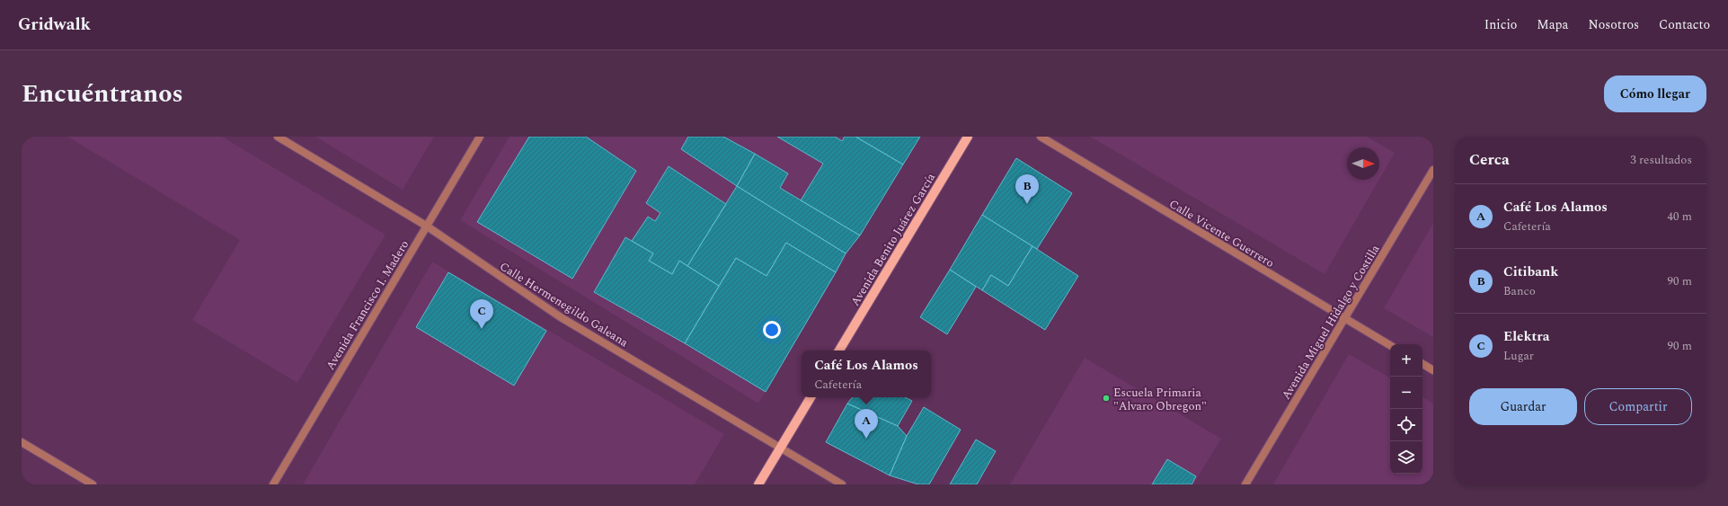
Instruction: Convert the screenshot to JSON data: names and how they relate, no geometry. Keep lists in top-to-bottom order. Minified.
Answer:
{"streets":{"main road":["Avenida Benito Juárez García"],"street":["Calle Vicente Guerrero","Calle Hermenegildo Galeana","Avenida Francisco I. Madero","Avenida Miguel Hidalgo y Costilla"]},"crossings":[["Calle Vicente Guerrero","Avenida Miguel Hidalgo y Costilla"],["Calle Hermenegildo Galeana","Avenida Francisco I. Madero"]],"places":["Escuela Primaria \"Alvaro Obregon\""],"north":"right","page":{"header":"Gridwalk","nav":["Inicio","Mapa","Nosotros","Contacto"],"title":"Encuéntranos","buttons":["Cómo llegar",["Guardar","Compartir"]],"heading":["Cerca","3 resultados"],"pins":["B","C","A"],"list":[{"mark":"A","name":"Café Los Alamos","note":"Cafetería","value":"40 m"},{"mark":"B","name":"Citibank","note":"Banco","value":"90 m"},{"mark":"C","name":"Elektra","note":"Lugar","value":"90 m"}],"map_buttons":["+","−"],"popup":["Café Los Alamos","Cafetería"]}}
